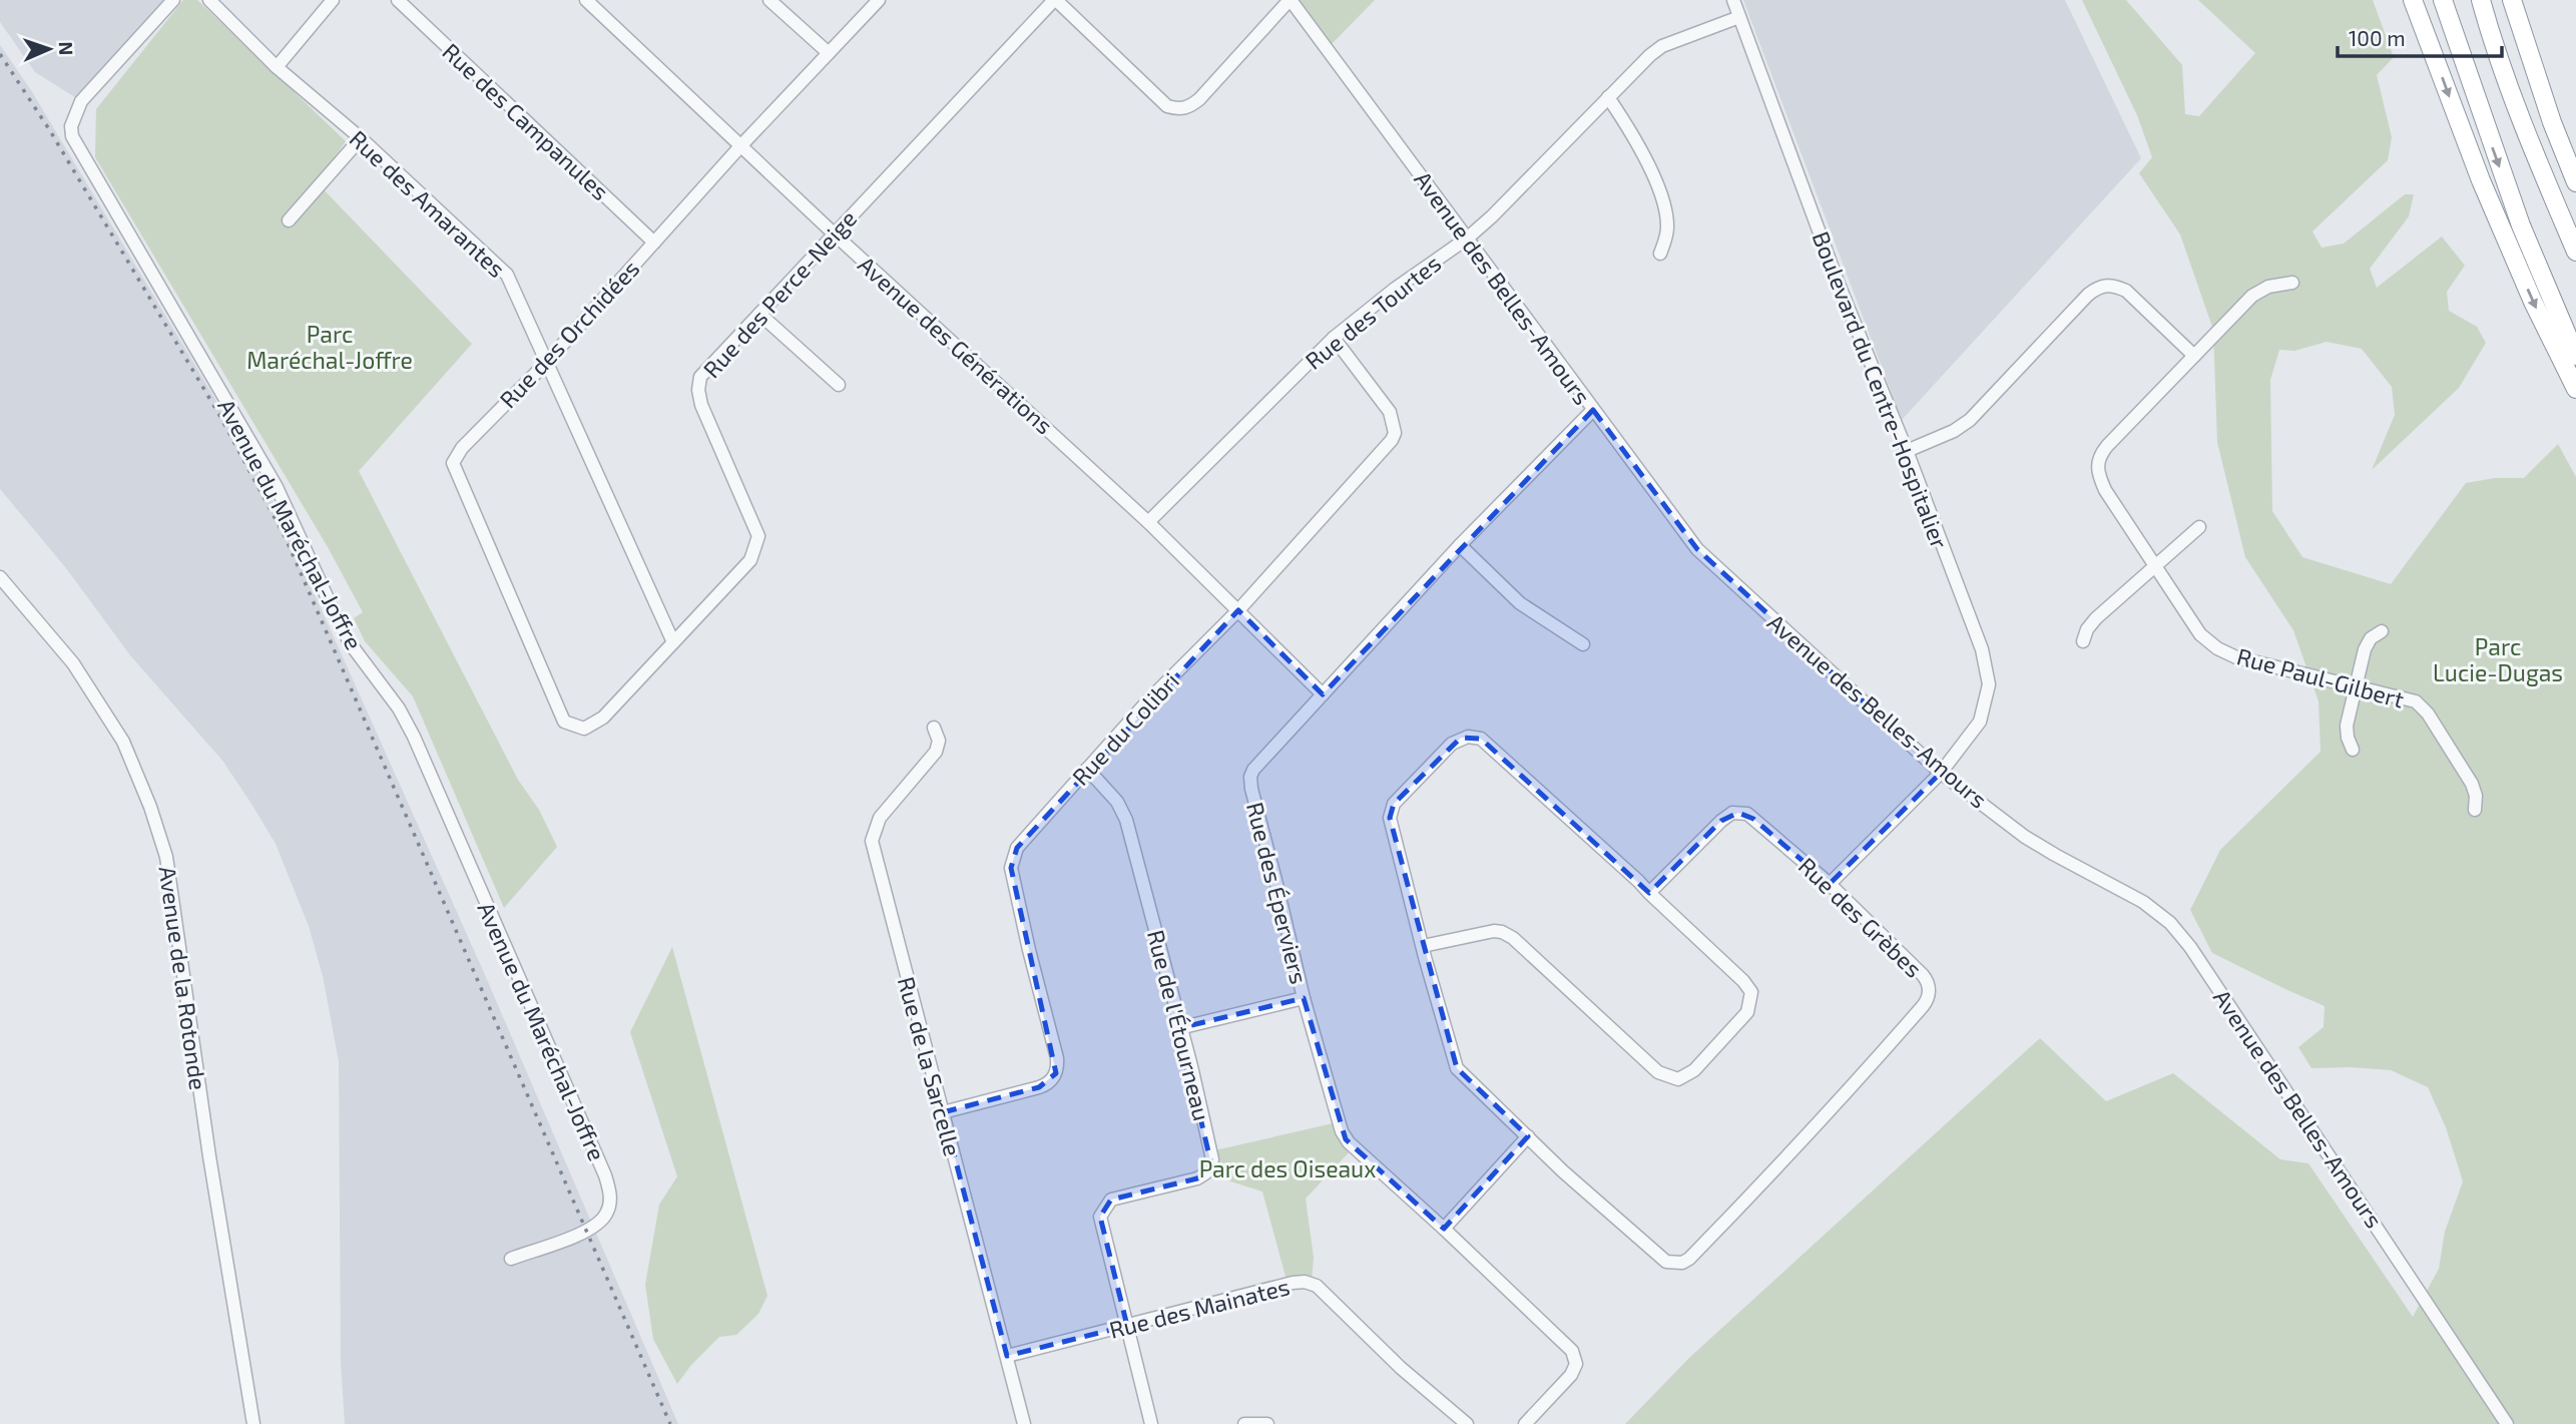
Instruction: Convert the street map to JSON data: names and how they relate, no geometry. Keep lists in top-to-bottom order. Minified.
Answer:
{"streets":{"street":["Rue des Campanules","Rue des Amarantes","Avenue des Belles-Amours","Rue des Perce-Neige","Rue des Tourtes","Rue des Orchidées","Avenue des Générations","Boulevard du Centre-Hospitalier","Avenue du Maréchal-Joffre","Rue Paul-Gilbert","Rue du Colibri","Rue des Éperviers","Rue des Grèbes","Avenue de la Rotonde","Rue de l'Étourneau","Rue de la Sarcelle","Rue des Mainates"]},"crossings":[["Rue des Campanules","Rue des Orchidées"],["Rue des Amarantes","Rue des Perce-Neige"],["Rue des Amarantes","Rue des Orchidées"],["Avenue des Belles-Amours","Rue des Tourtes"],["Avenue des Belles-Amours","Boulevard du Centre-Hospitalier"],["Avenue des Belles-Amours","Rue des Éperviers"],["Rue des Perce-Neige","Rue des Orchidées"],["Rue des Perce-Neige","Avenue des Générations"],["Rue des Tourtes","Avenue des Générations"],["Rue des Tourtes","Boulevard du Centre-Hospitalier"],["Rue des Tourtes","Rue du Colibri"],["Rue des Orchidées","Avenue des Générations"],["Avenue des Générations","Rue du Colibri"],["Avenue des Générations","Rue des Éperviers"],["Boulevard du Centre-Hospitalier","Rue des Grèbes"],["Rue du Colibri","Rue de l'Étourneau"],["Rue du Colibri","Rue de la Sarcelle"],["Rue de l'Étourneau","Rue des Mainates"],["Rue de la Sarcelle","Rue des Mainates"]],"parks":["Parc Maréchal-Joffre","Parc Lucie-Dugas","Parc des Oiseaux"],"scale_bar":"100 m","north":"right"}
